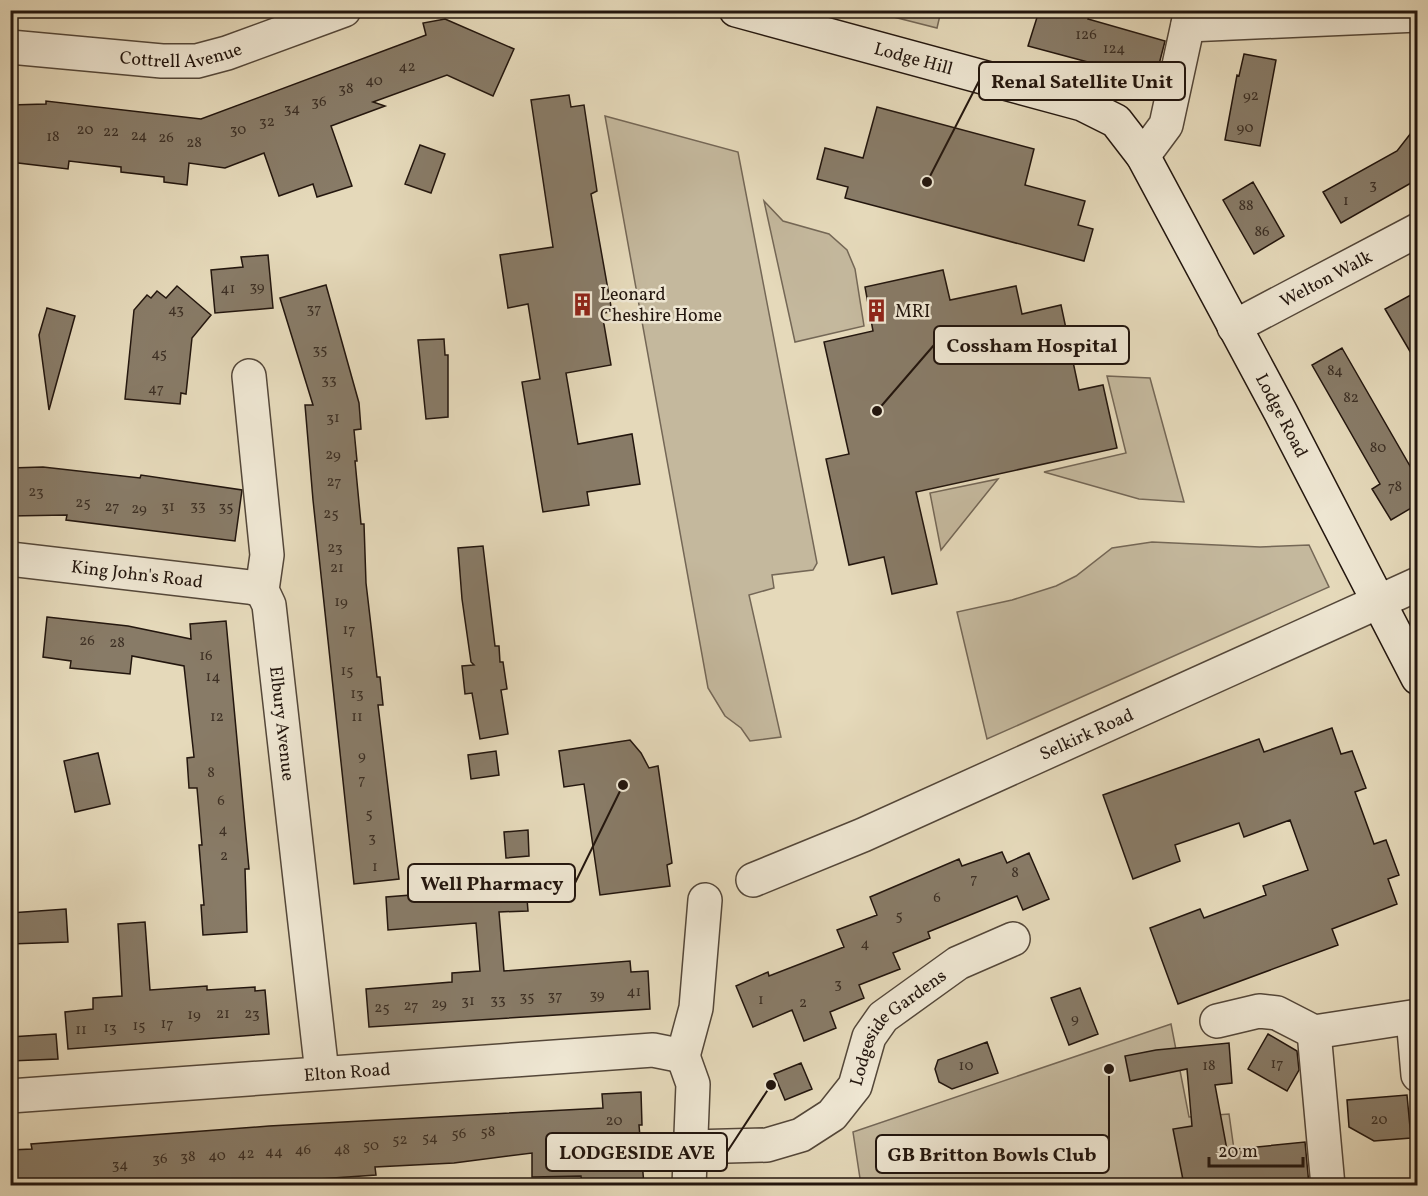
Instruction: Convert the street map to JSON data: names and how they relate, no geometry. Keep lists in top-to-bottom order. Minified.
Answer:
{"streets":{"street":["Cottrell Avenue","Lodge Hill","Welton Walk","Lodge Road","King John's Road","Elbury Avenue","Selkirk Road","Lodgeside Gardens","Elton Road"]},"crossings":[["Lodge Hill","Lodge Road"],["Welton Walk","Lodge Road"],["Lodge Road","Selkirk Road"],["King John's Road","Elbury Avenue"],["Elbury Avenue","Elton Road"]],"places":{"other":["Renal Satellite Unit","Cossham Hospital","Well Pharmacy","GB Britton Bowls Club","LODGESIDE AVE"],"building":["Leonard Cheshire Home","MRI"]},"house_numbers":["126","124","42","40","38","92","36","34","32","90","20","30","22","24","18","26","28","3","1","88","86","39","41","37","43","35","45","84","33","47","82","31","80","29","27","78","23","25","33","27","31","35","29","25","23","21","19","17","26","28","16","15","14","13","12","11","9","8","7","6","5","4","3","2","1","8","7","6","5","4","3","41","39","37","35","33","1","31","2","29","27","25","21","23","19","9","17","15","13","11","17","10","18","20","20","58","56","54","52","50","46","48","44","42","40","38","36","34"],"scale_bar":"20 m"}
